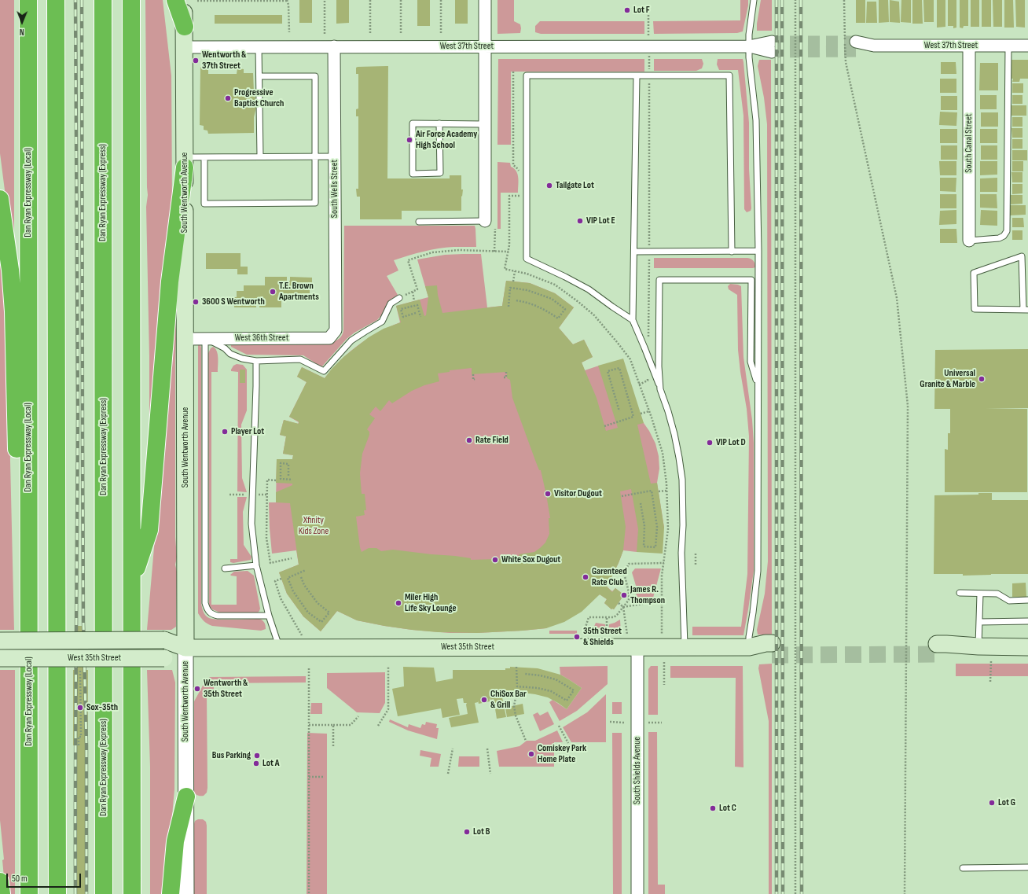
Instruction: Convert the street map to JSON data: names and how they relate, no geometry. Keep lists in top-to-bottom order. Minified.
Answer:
{"streets":{"highway":["Dan Ryan Expressway (Local)","Dan Ryan Expressway (Express)"],"main road":["South Wentworth Avenue","West 35th Street"],"street":["West 37th Street","South Canal Street","South Wells Street","West 36th Street","South Shields Avenue"]},"crossings":[["West 37th Street","South Canal Street"],["West 37th Street","South Wells Street"],["West 37th Street","South Wentworth Avenue"],["South Wells Street","West 36th Street"],["South Wentworth Avenue","West 36th Street"],["South Wentworth Avenue","West 35th Street"],["West 35th Street","South Shields Avenue"]],"parks":["Xfinity Kids Zone"],"places":["Lot F","Wentworth & 37th Street","Progressive Baptist Church","Air Force Academy High School","Tailgate Lot","VIP Lot E","T.E. Brown Apartments","3600 S Wentworth","Universal Granite & Marble","Player Lot","Rate Field","VIP Lot D","Visitor Dugout","White Sox Dugout","Garenteed Rate Club","James R. Thompson","Miler High Life Sky Lounge","35th Street & Shields","Wentworth & 35th Street","ChiSox Bar & Grill","Sox-35th","Comiskey Park Home Plate","Bus Parking","Lot A","Lot G","Lot C","Lot B"],"scale_bar":"50 m","north":"bottom"}
